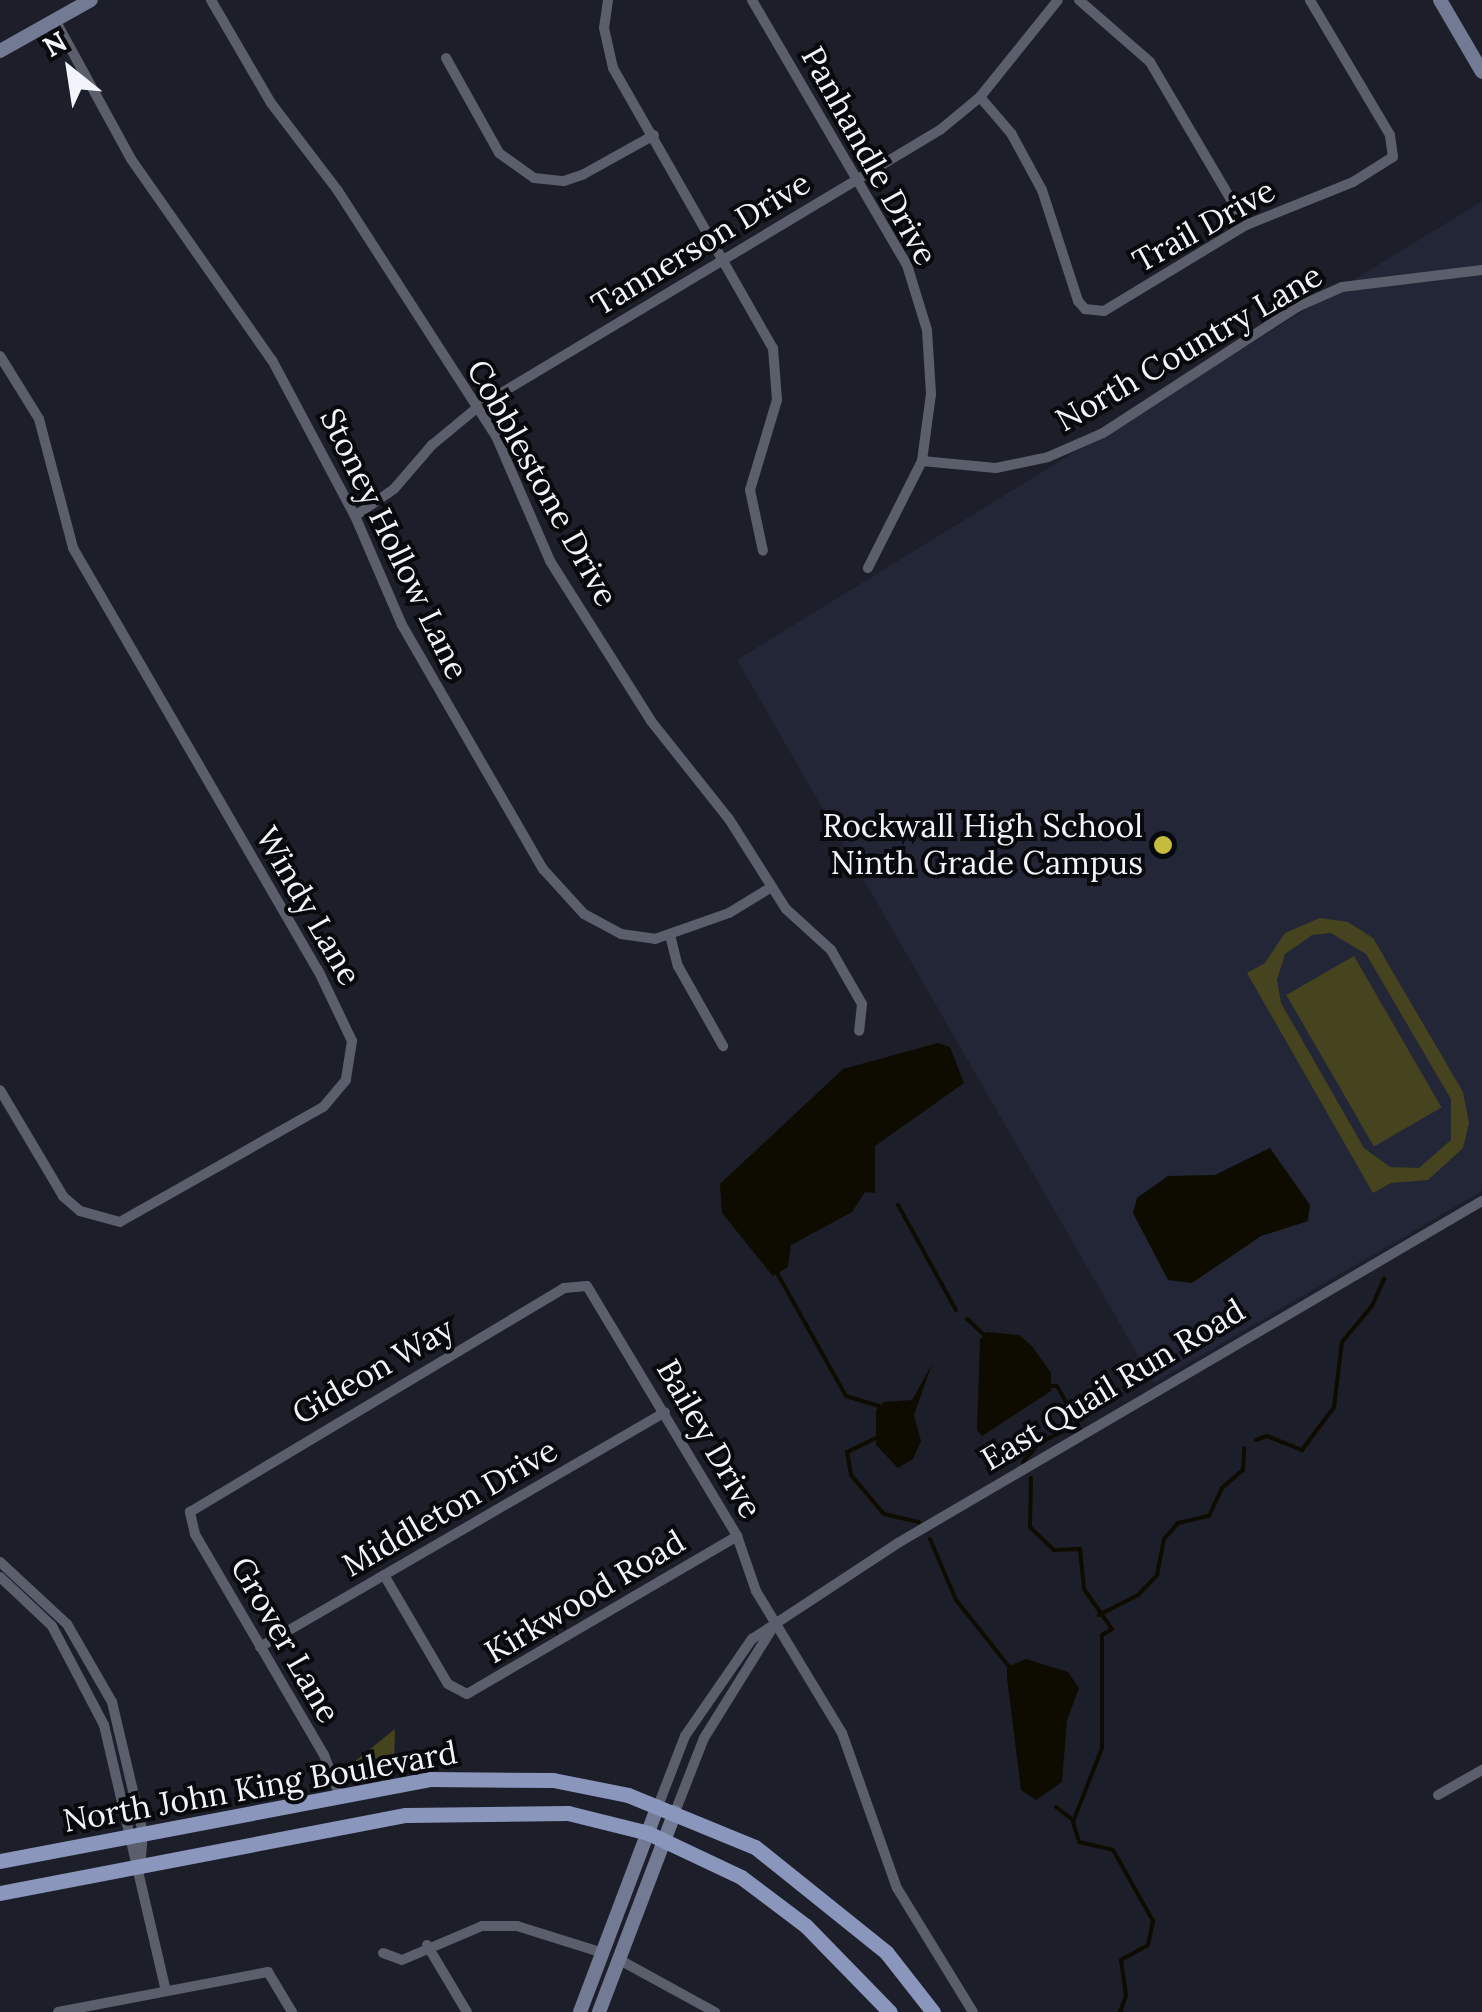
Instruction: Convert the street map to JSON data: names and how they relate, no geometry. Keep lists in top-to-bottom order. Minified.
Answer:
{"streets":{"main road":["North John King Boulevard"],"street":["Panhandle Drive","Trail Drive","Tannerson Drive","North Country Lane","Cobblestone Drive","Stoney Hollow Lane","Windy Lane","Gideon Way","East Quail Run Road","Bailey Drive","Middleton Drive","Kirkwood Road","Grover Lane"]},"crossings":[["Panhandle Drive","Tannerson Drive"],["Panhandle Drive","North Country Lane"],["Trail Drive","Tannerson Drive"],["Tannerson Drive","Cobblestone Drive"],["Tannerson Drive","Stoney Hollow Lane"],["Cobblestone Drive","Stoney Hollow Lane"],["Gideon Way","Bailey Drive"],["Gideon Way","Grover Lane"],["East Quail Run Road","Bailey Drive"],["East Quail Run Road","North John King Boulevard"],["Bailey Drive","Middleton Drive"],["Bailey Drive","Kirkwood Road"],["Middleton Drive","Kirkwood Road"],["Middleton Drive","Grover Lane"],["Grover Lane","North John King Boulevard"]],"places":["Rockwall High School Ninth Grade Campus"],"north":"top left"}
